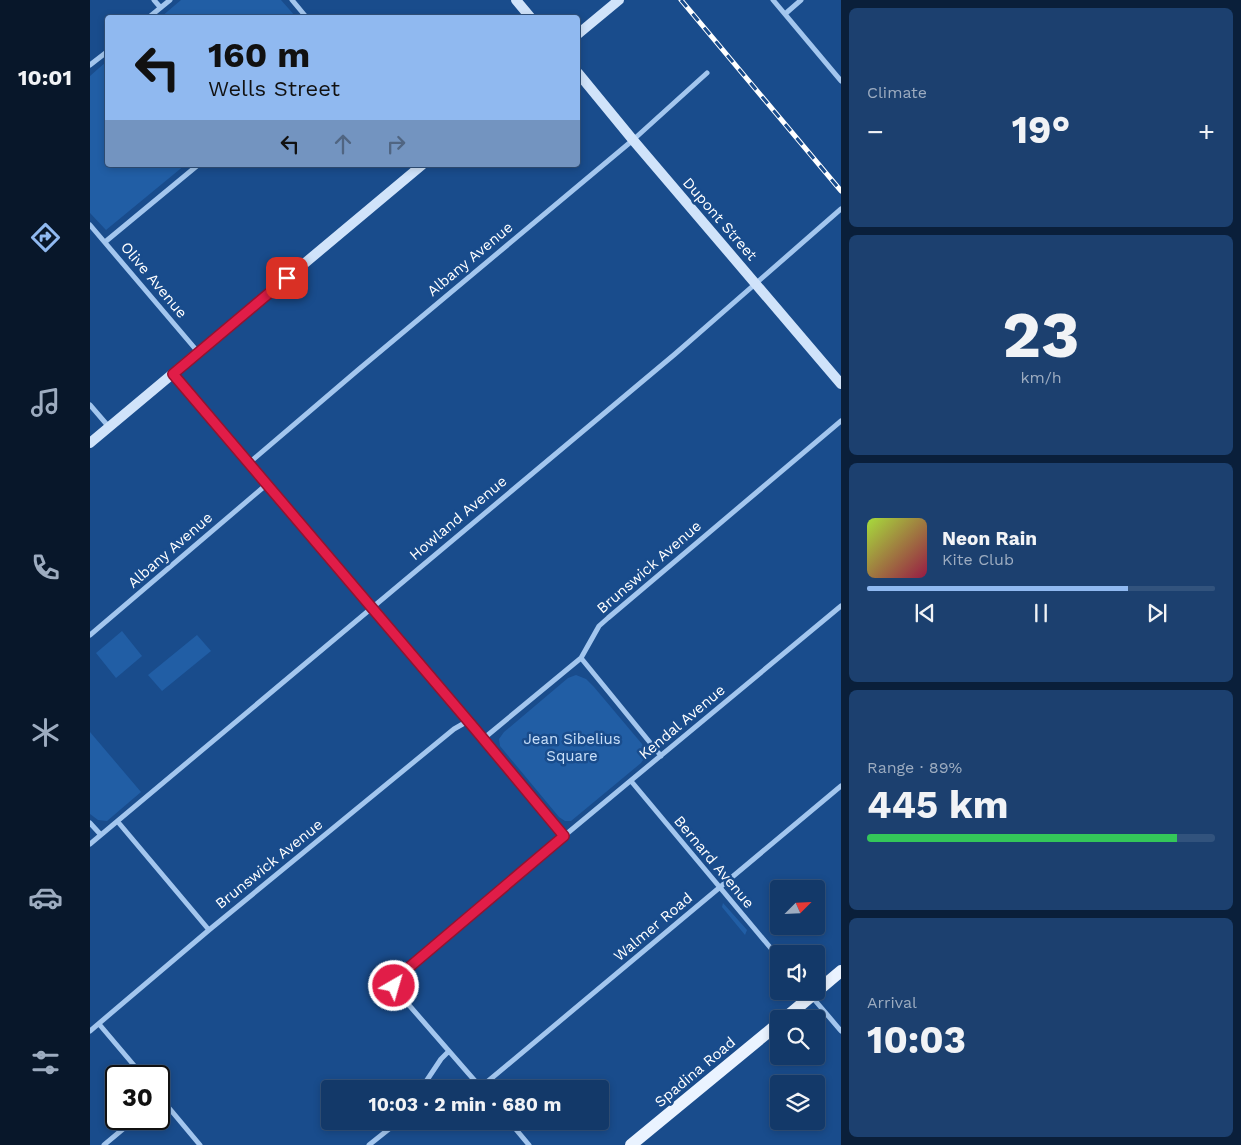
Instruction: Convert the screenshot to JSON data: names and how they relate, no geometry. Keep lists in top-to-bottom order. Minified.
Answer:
{"streets":{"main road":["Dupont Street","Spadina Road"],"street":["Albany Avenue","Olive Avenue","Howland Avenue","Brunswick Avenue","Kendal Avenue","Bernard Avenue","Walmer Road"]},"crossings":[["Dupont Street","Albany Avenue"],["Dupont Street","Howland Avenue"],["Kendal Avenue","Bernard Avenue"],["Bernard Avenue","Walmer Road"]],"parks":["Jean Sibelius Square"],"north":"top right","page":{"tabs":"10:01","tile":["Climate",["23","km/h"],["Range · 89%","445 km"],["Arrival","10:03"]],"turn":["160 m","Wells Street"],"heat":["−","19°","+"],"song":["Neon Rain","Kite Club"],"limit":"30","trip":"10:03 · 2 min · 680 m"}}
